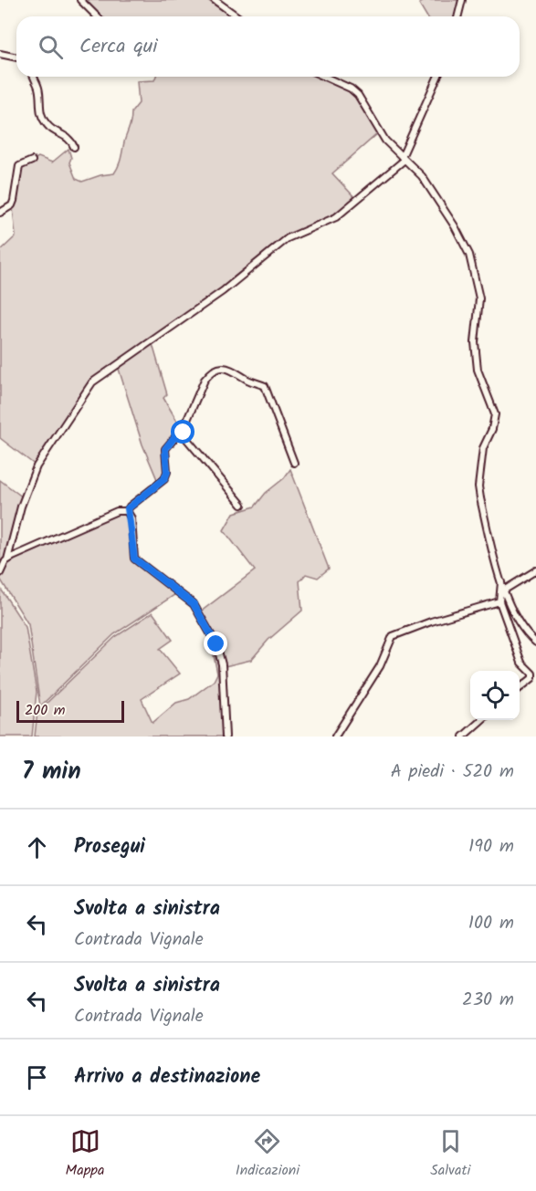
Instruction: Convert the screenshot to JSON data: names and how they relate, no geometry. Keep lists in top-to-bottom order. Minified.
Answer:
{"scale_bar":"200 m","page":{"search":"Cerca qui","scale":"200 m","heading":["7 min","A piedi · 520 m"],"list":[["Prosegui","190 m"],["Svolta a sinistra","Contrada Vignale","100 m"],["Svolta a sinistra","Contrada Vignale","230 m"],"Arrivo a destinazione"],"nav":["Mappa","Indicazioni","Salvati"]}}
